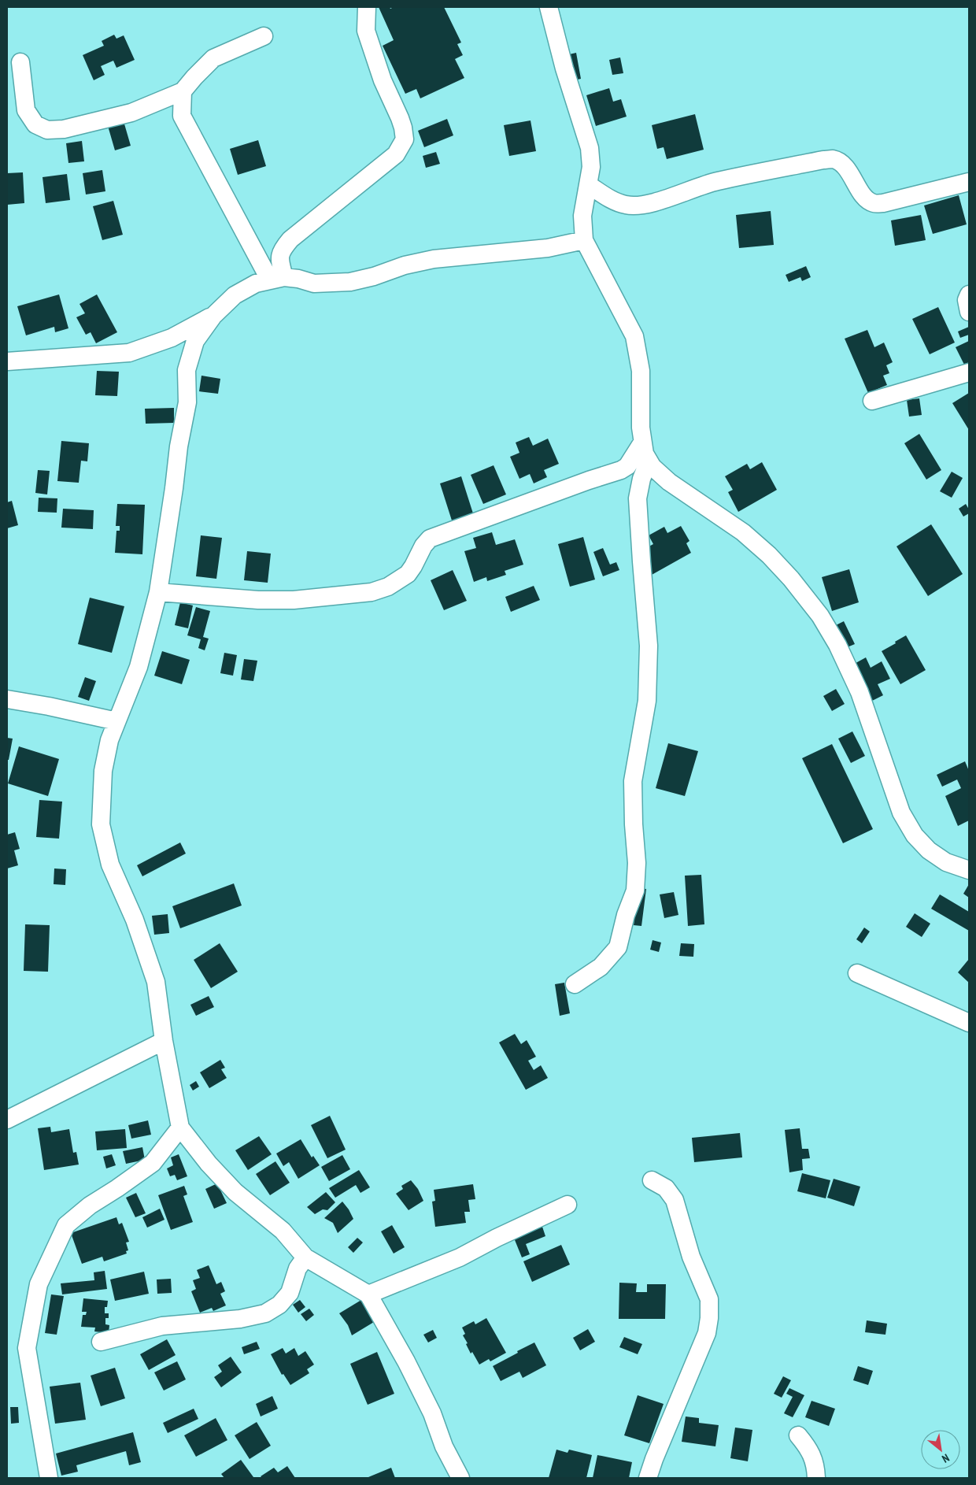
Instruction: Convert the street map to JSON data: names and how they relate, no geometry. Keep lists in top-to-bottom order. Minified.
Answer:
{"north":"bottom right"}
